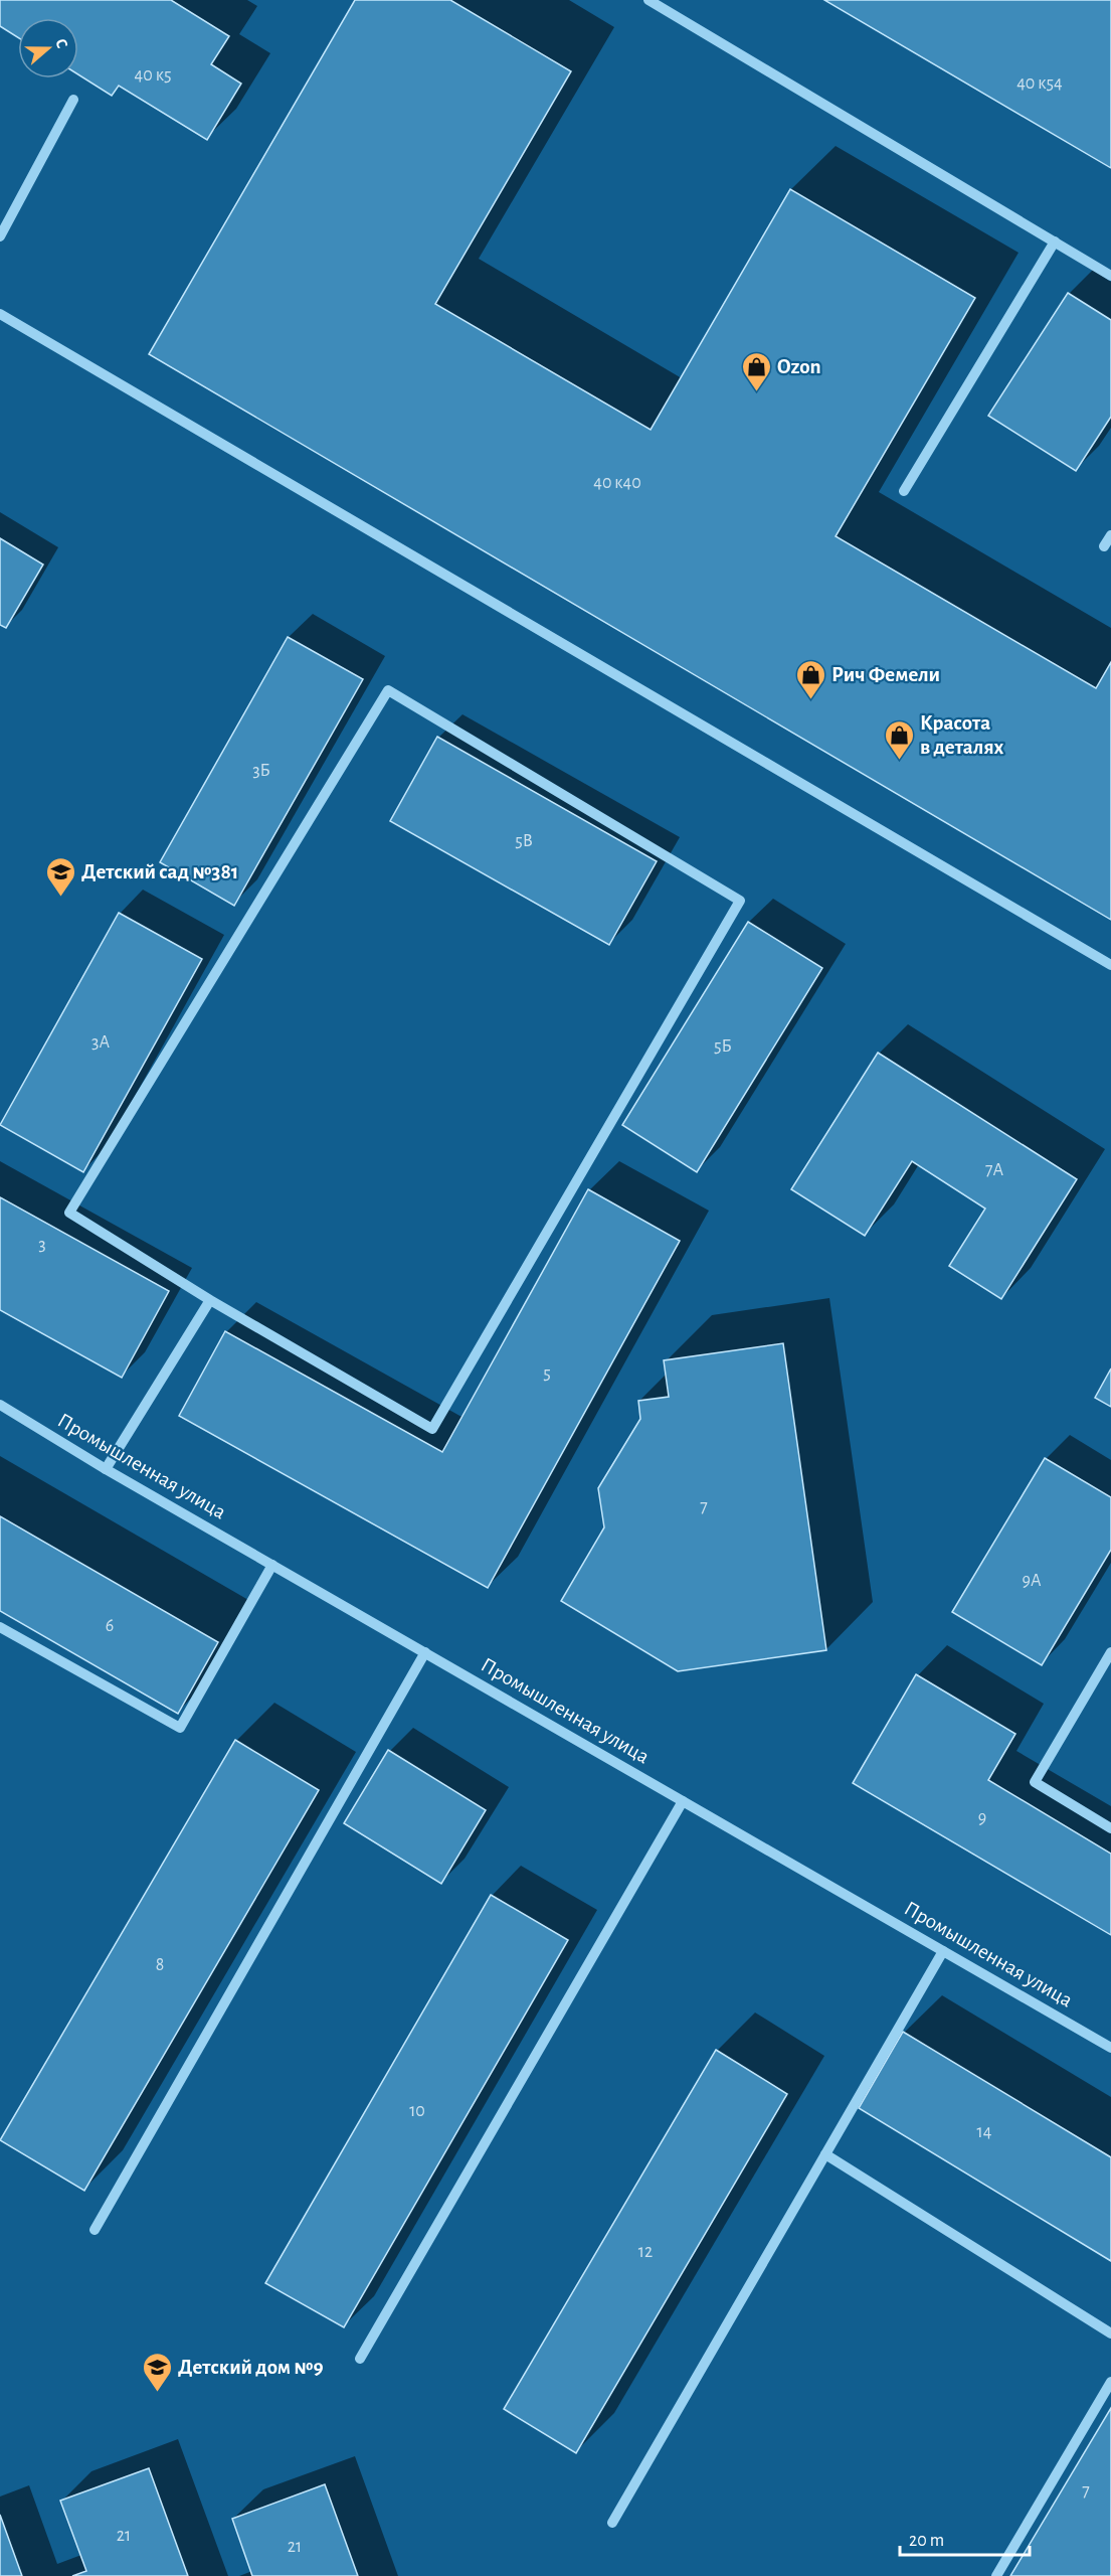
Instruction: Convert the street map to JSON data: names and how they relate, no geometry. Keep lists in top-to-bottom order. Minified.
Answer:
{"streets":{"street":["Промышленная улица"]},"places":{"shop":["Ozon","Рич Фемели","Красота в деталях"],"school or university":["Детский сад №381","Детский дом №9"]},"house_numbers":["40 к5","40 к54","40 к40","3Б","5В","3А","5Б","7А","3","5","7","9А","6","9","8","10","14","12","7","21","21"],"scale_bar":"20 m","north":"right"}
